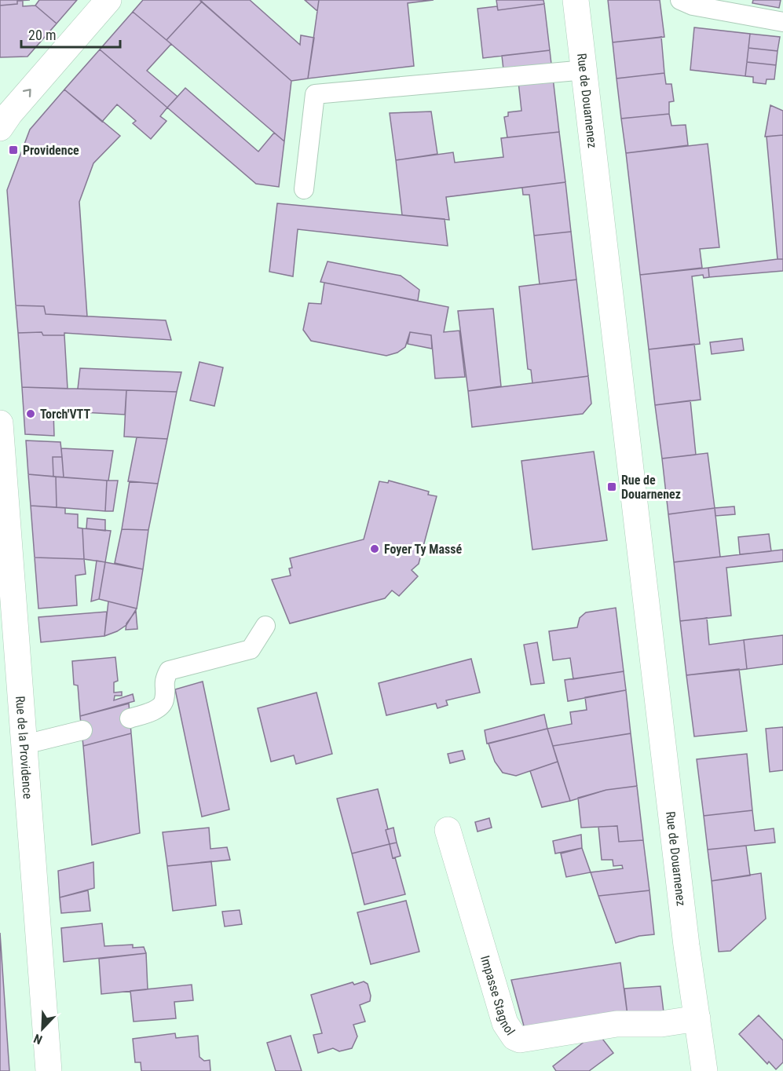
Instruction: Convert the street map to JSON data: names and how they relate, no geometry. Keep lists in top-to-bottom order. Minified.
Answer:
{"streets":{"street":["Rue de Douarnenez","Rue de la Providence","Impasse Stagnol"]},"crossings":[["Rue de Douarnenez","Impasse Stagnol"]],"places":{"transit":["Providence","Rue de Douarnenez"],"other":["Torch'VTT","Foyer Ty Massé"]},"scale_bar":"20 m","north":"bottom left"}
